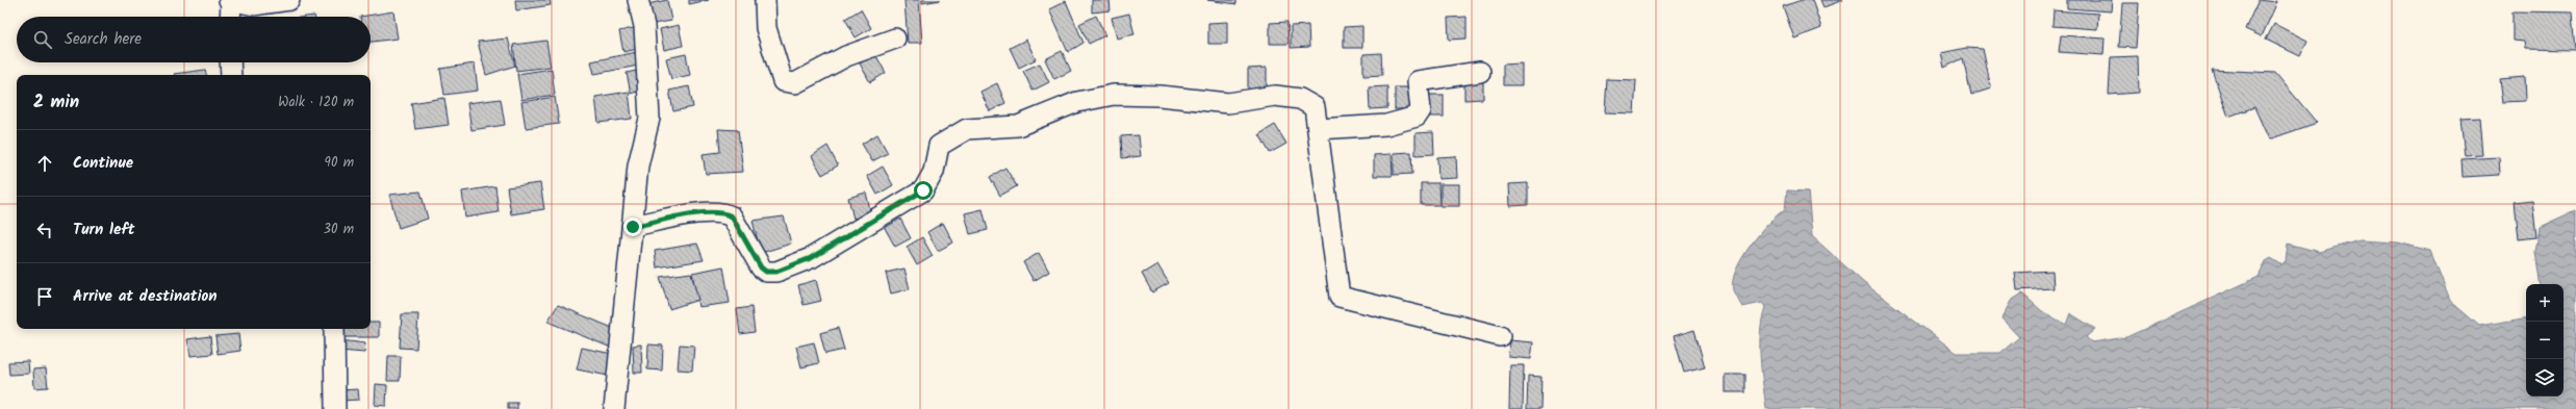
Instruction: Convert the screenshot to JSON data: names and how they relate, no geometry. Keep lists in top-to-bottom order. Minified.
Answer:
{"page":{"search":"Search here","heading":["2 min","Walk · 120 m"],"list":[["Continue","90 m"],["Turn left","30 m"],"Arrive at destination"],"map_buttons":["+","−"]}}
